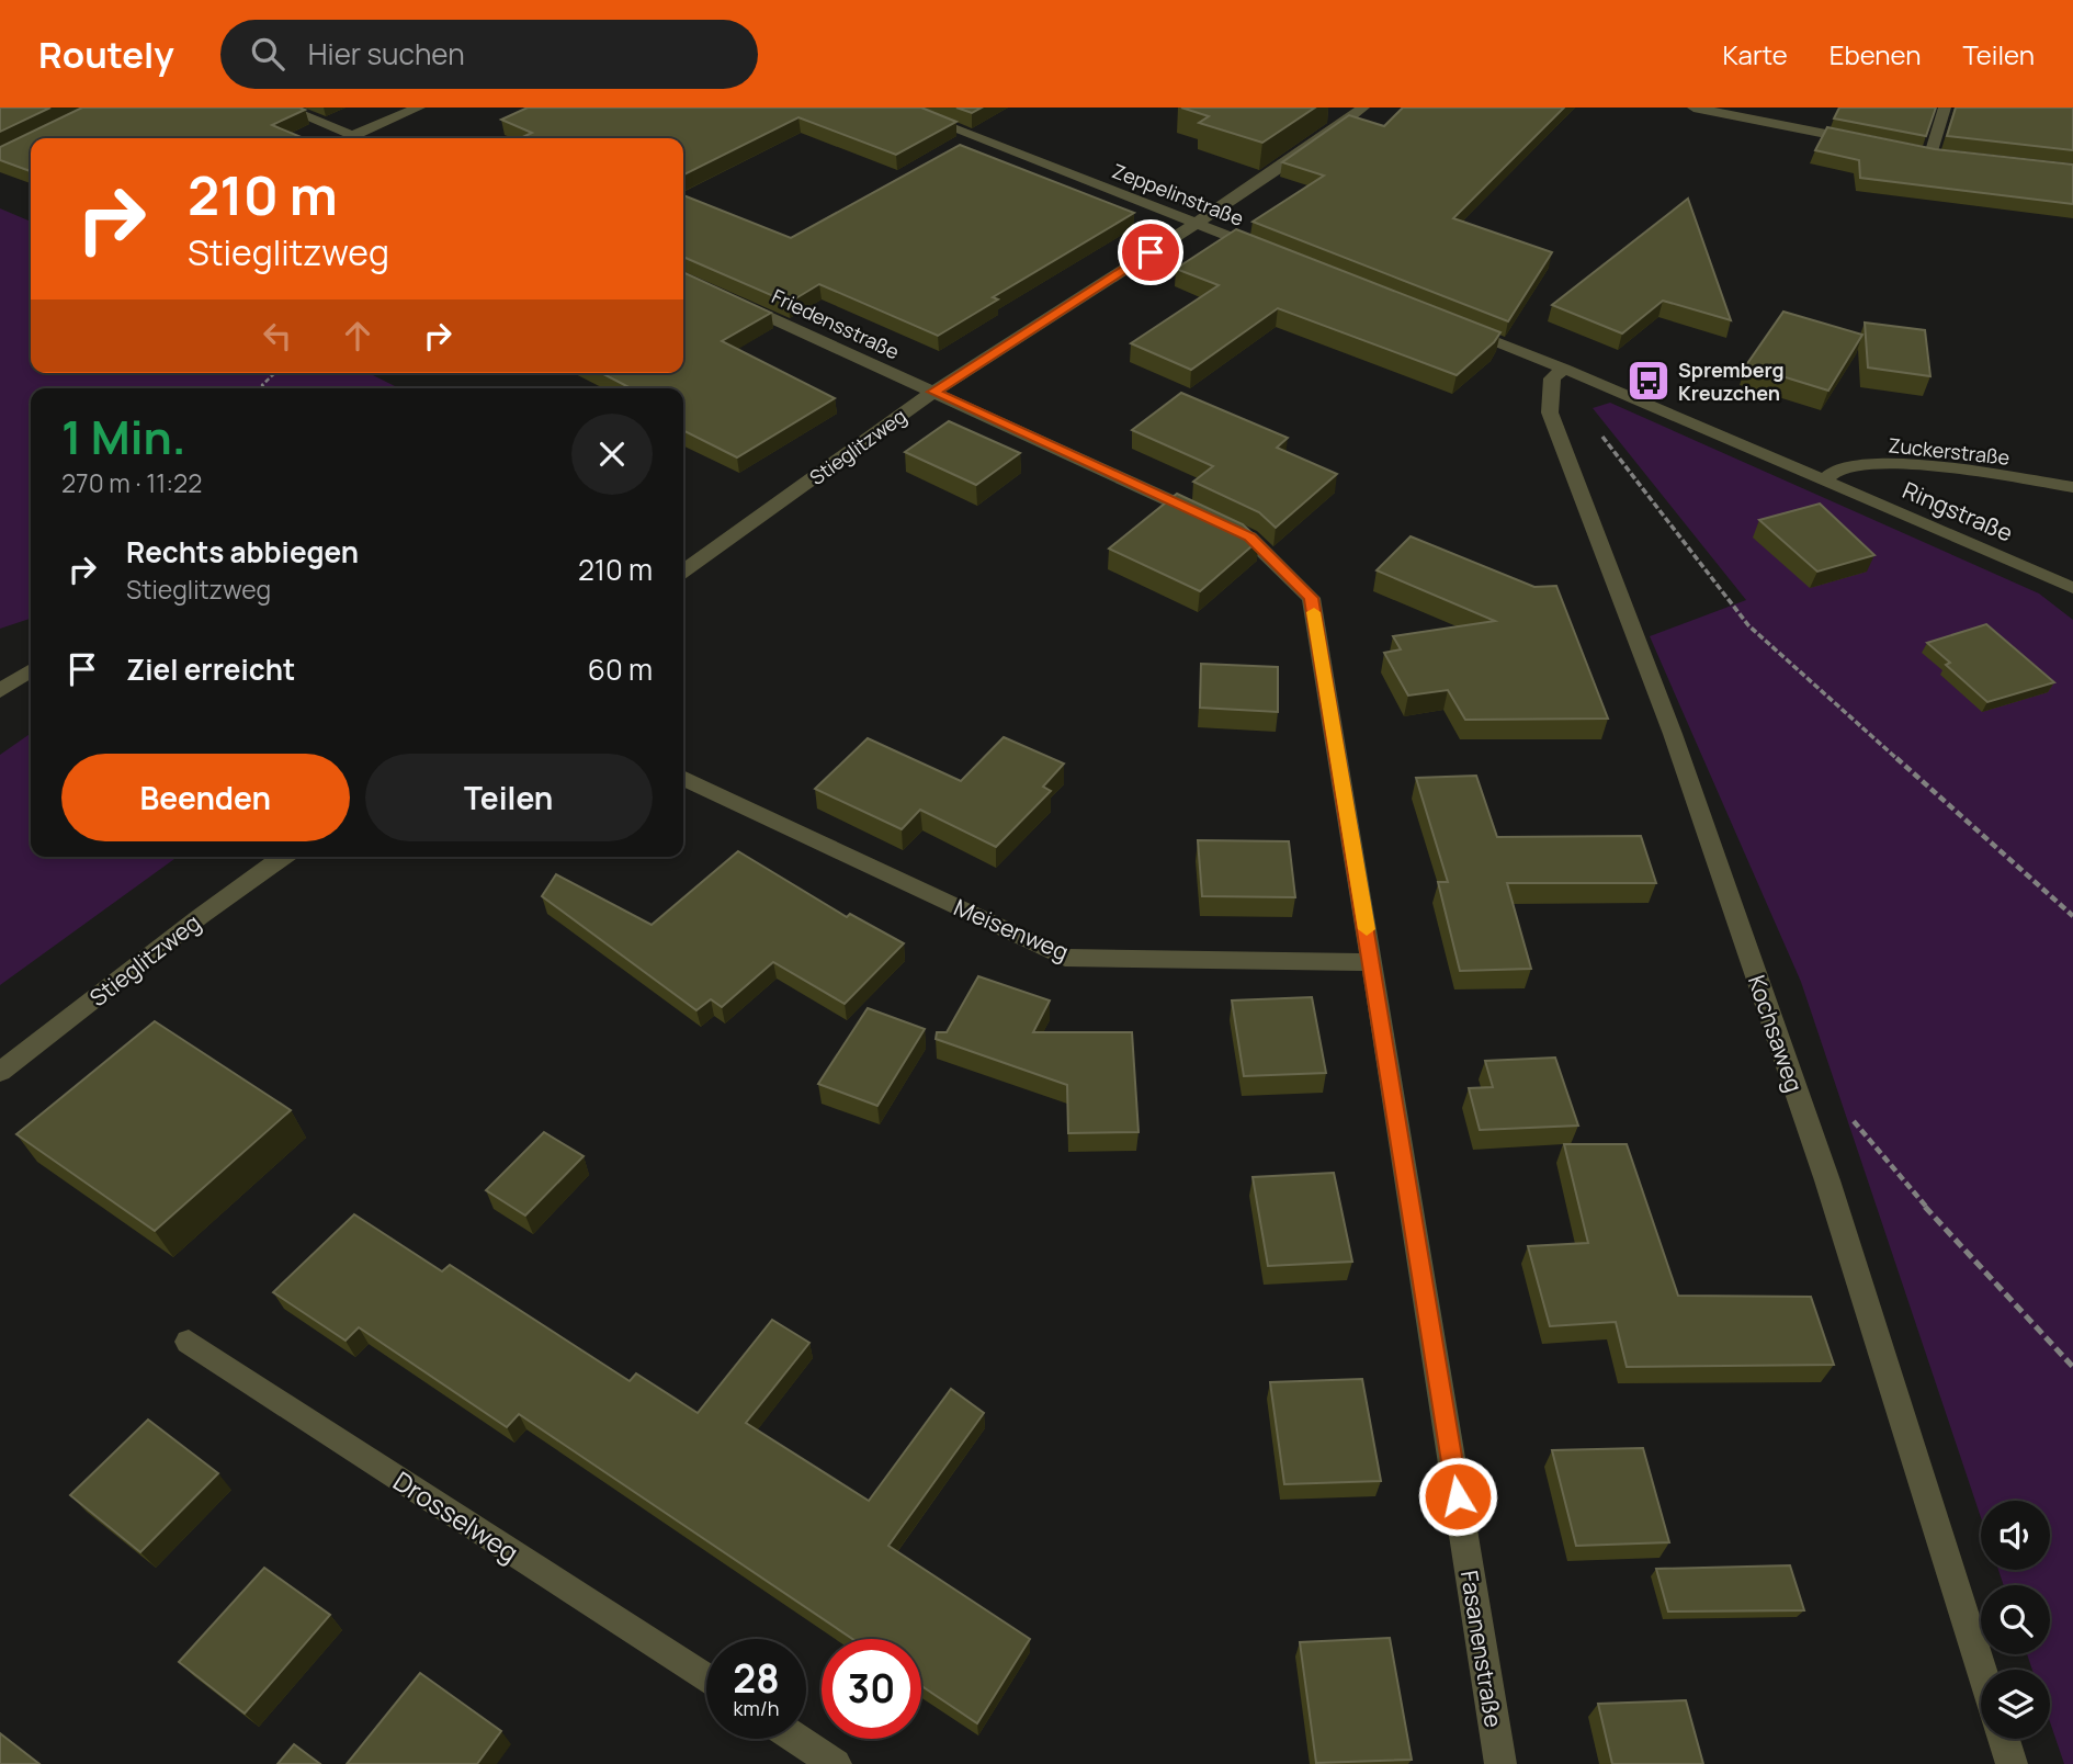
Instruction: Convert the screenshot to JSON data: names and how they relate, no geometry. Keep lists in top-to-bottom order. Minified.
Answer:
{"streets":{"street":["Zeppelinstraße","Friedensstraße","Stieglitzweg","Zuckerstraße","Ringstraße","Meisenweg","Kochsaweg","Drosselweg","Fasanenstraße"]},"crossings":[["Zeppelinstraße","Stieglitzweg"],["Friedensstraße","Stieglitzweg"],["Friedensstraße","Fasanenstraße"],["Stieglitzweg","Fasanenstraße"],["Zuckerstraße","Ringstraße"],["Meisenweg","Fasanenstraße"]],"places":{"bus stop":["Spremberg Kreuzchen"]},"page":{"header":"Routely","search":"Hier suchen","nav":["Karte","Ebenen","Teilen"],"turn":["210 m","Stieglitzweg"],"heading":["1 Min.","270 m · 11:22"],"list":[{"name":"Rechts abbiegen","note":"Stieglitzweg","value":"210 m"},{"name":"Ziel erreicht","value":"60 m"}],"buttons":["Beenden","Teilen"],"speed":"28 km/h","limit":"30"}}
